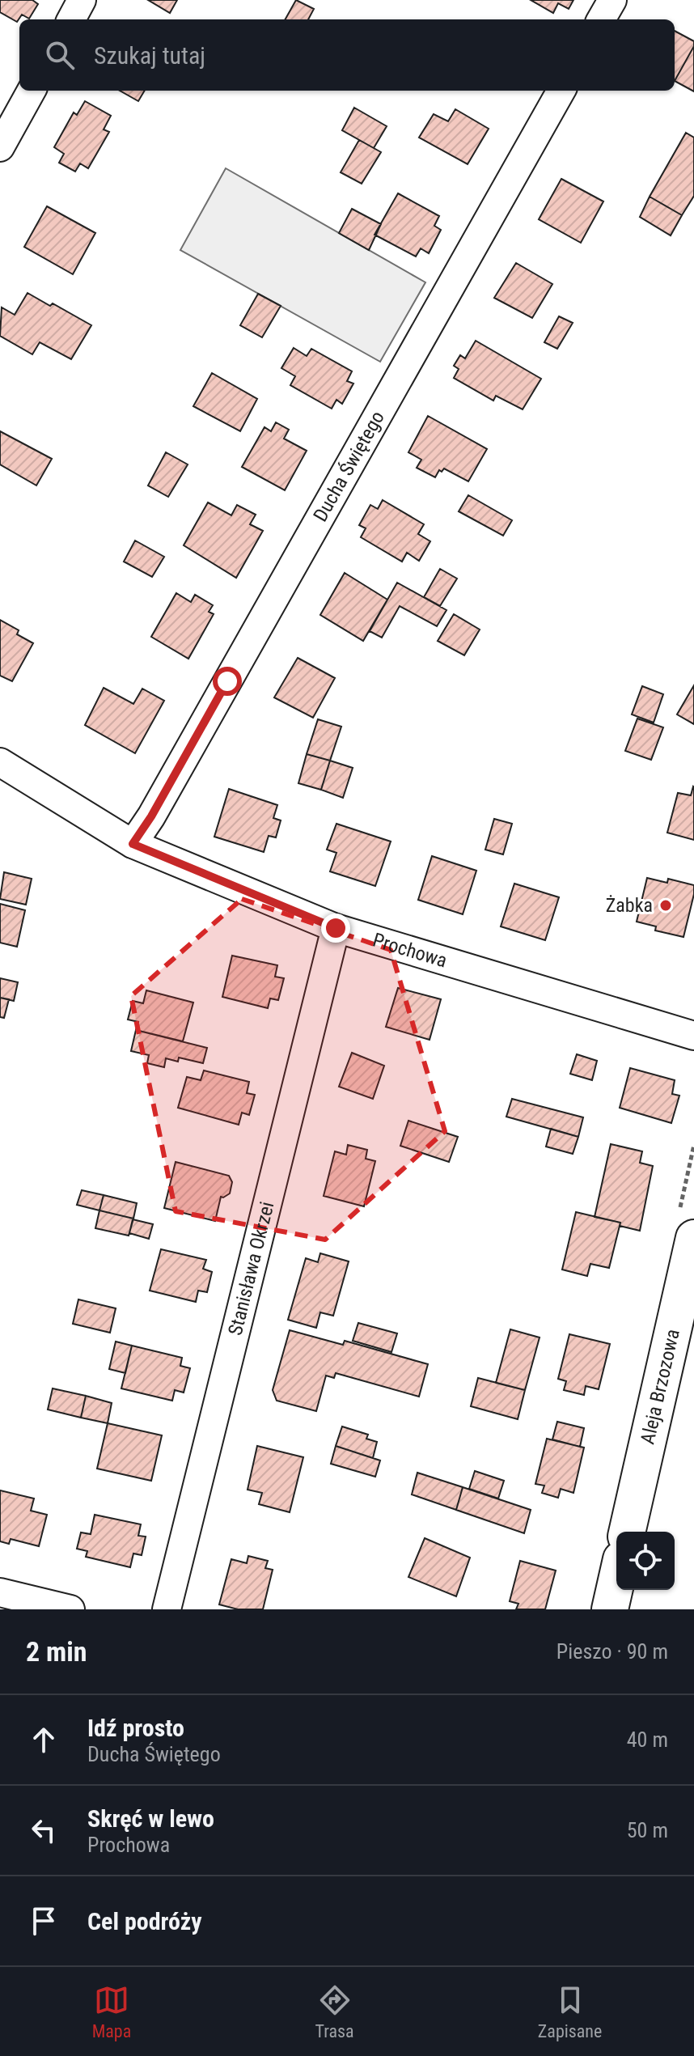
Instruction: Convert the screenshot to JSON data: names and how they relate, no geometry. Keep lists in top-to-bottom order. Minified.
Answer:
{"streets":{"street":["Ducha Świętego","Prochowa","Stanisława Okrzei","Aleja Brzozowa"]},"crossings":[["Ducha Świętego","Prochowa"],["Prochowa","Stanisława Okrzei"]],"places":["Żabka"],"page":{"search":"Szukaj tutaj","heading":["2 min","Pieszo · 90 m"],"list":[["Idź prosto","Ducha Świętego","40 m"],["Skręć w lewo","Prochowa","50 m"],"Cel podróży"],"nav":["Mapa","Trasa","Zapisane"]}}
